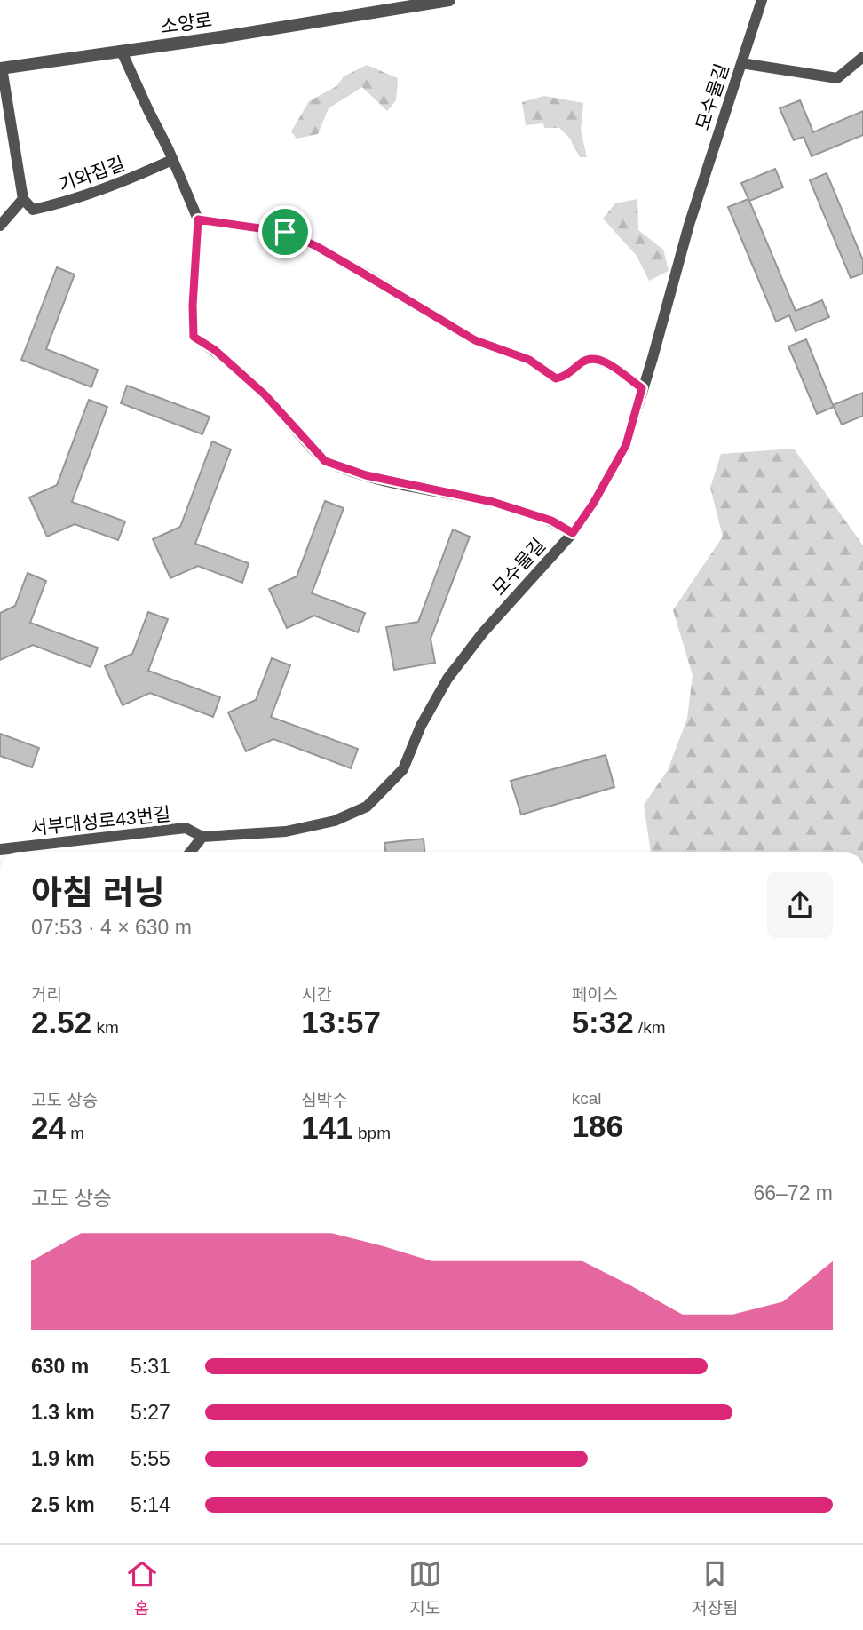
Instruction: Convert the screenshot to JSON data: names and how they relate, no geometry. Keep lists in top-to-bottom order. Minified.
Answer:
{"streets":{"street":["소양로","모수물길","기와집길","서부대성로43번길"]},"crossings":[["소양로","기와집길"],["모수물길","서부대성로43번길"]],"page":{"heading":["아침 러닝","07:53 · 4 × 630 m"],"stats":[["거리","2.52 km"],["시간","13:57"],["페이스","5:32 /km"],["고도 상승","24 m"],["심박수","141 bpm"],["kcal","186"]],"chart":["고도 상승","66–72 m"],"list":[{"name":"630 m","note":"5:31"},{"name":"1.3 km","note":"5:27"},{"name":"1.9 km","note":"5:55"},{"name":"2.5 km","note":"5:14"}],"tabs":["홈","지도","저장됨"]}}
